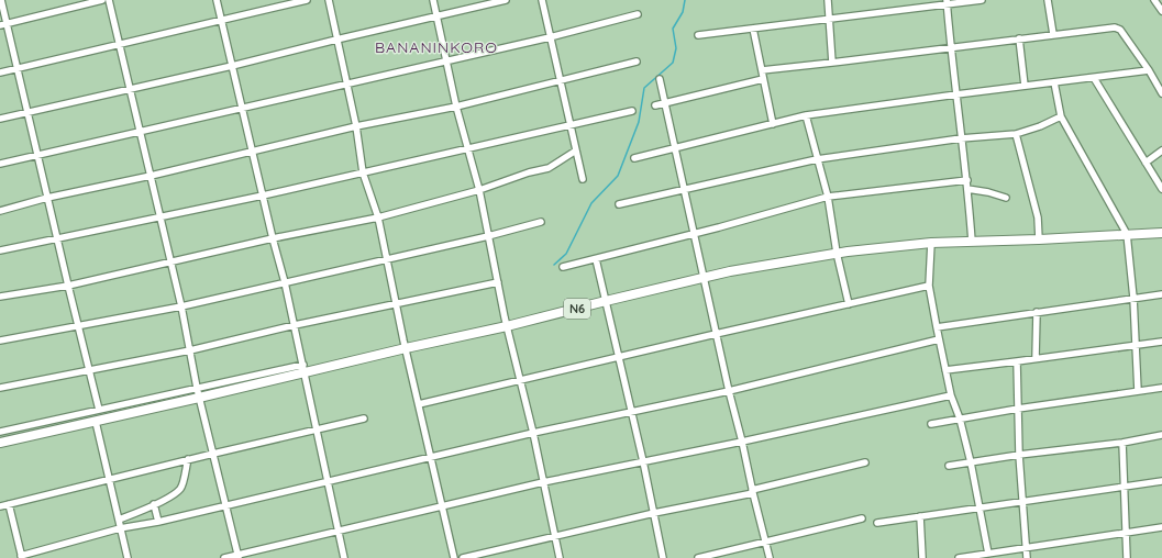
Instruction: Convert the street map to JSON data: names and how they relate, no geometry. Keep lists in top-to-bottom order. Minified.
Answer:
{"streets":{"highway":["N6"]},"districts":["BANANINKORO"]}
